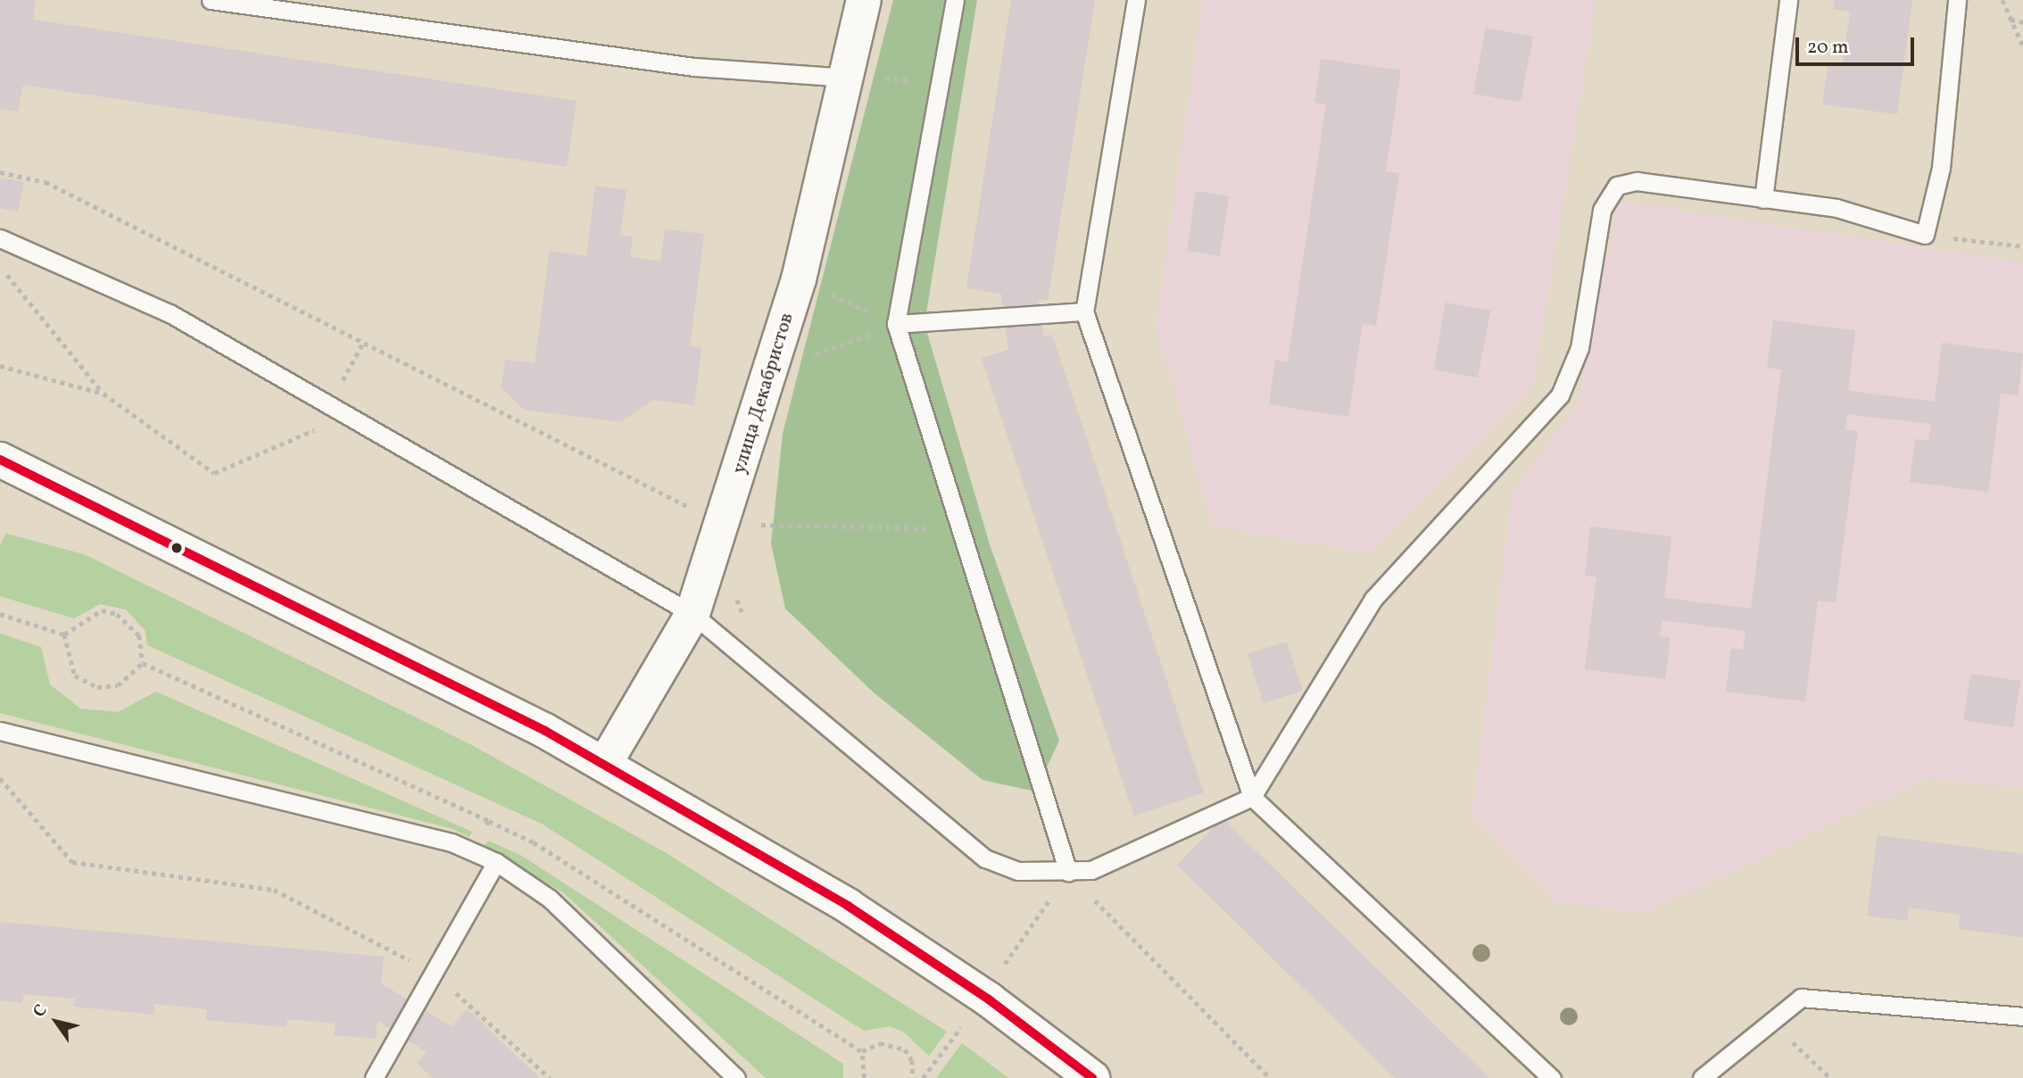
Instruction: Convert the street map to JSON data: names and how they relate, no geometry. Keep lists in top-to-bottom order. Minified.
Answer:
{"streets":{"main road":["улица Декабристов"]},"scale_bar":"20 m","north":"top left"}
